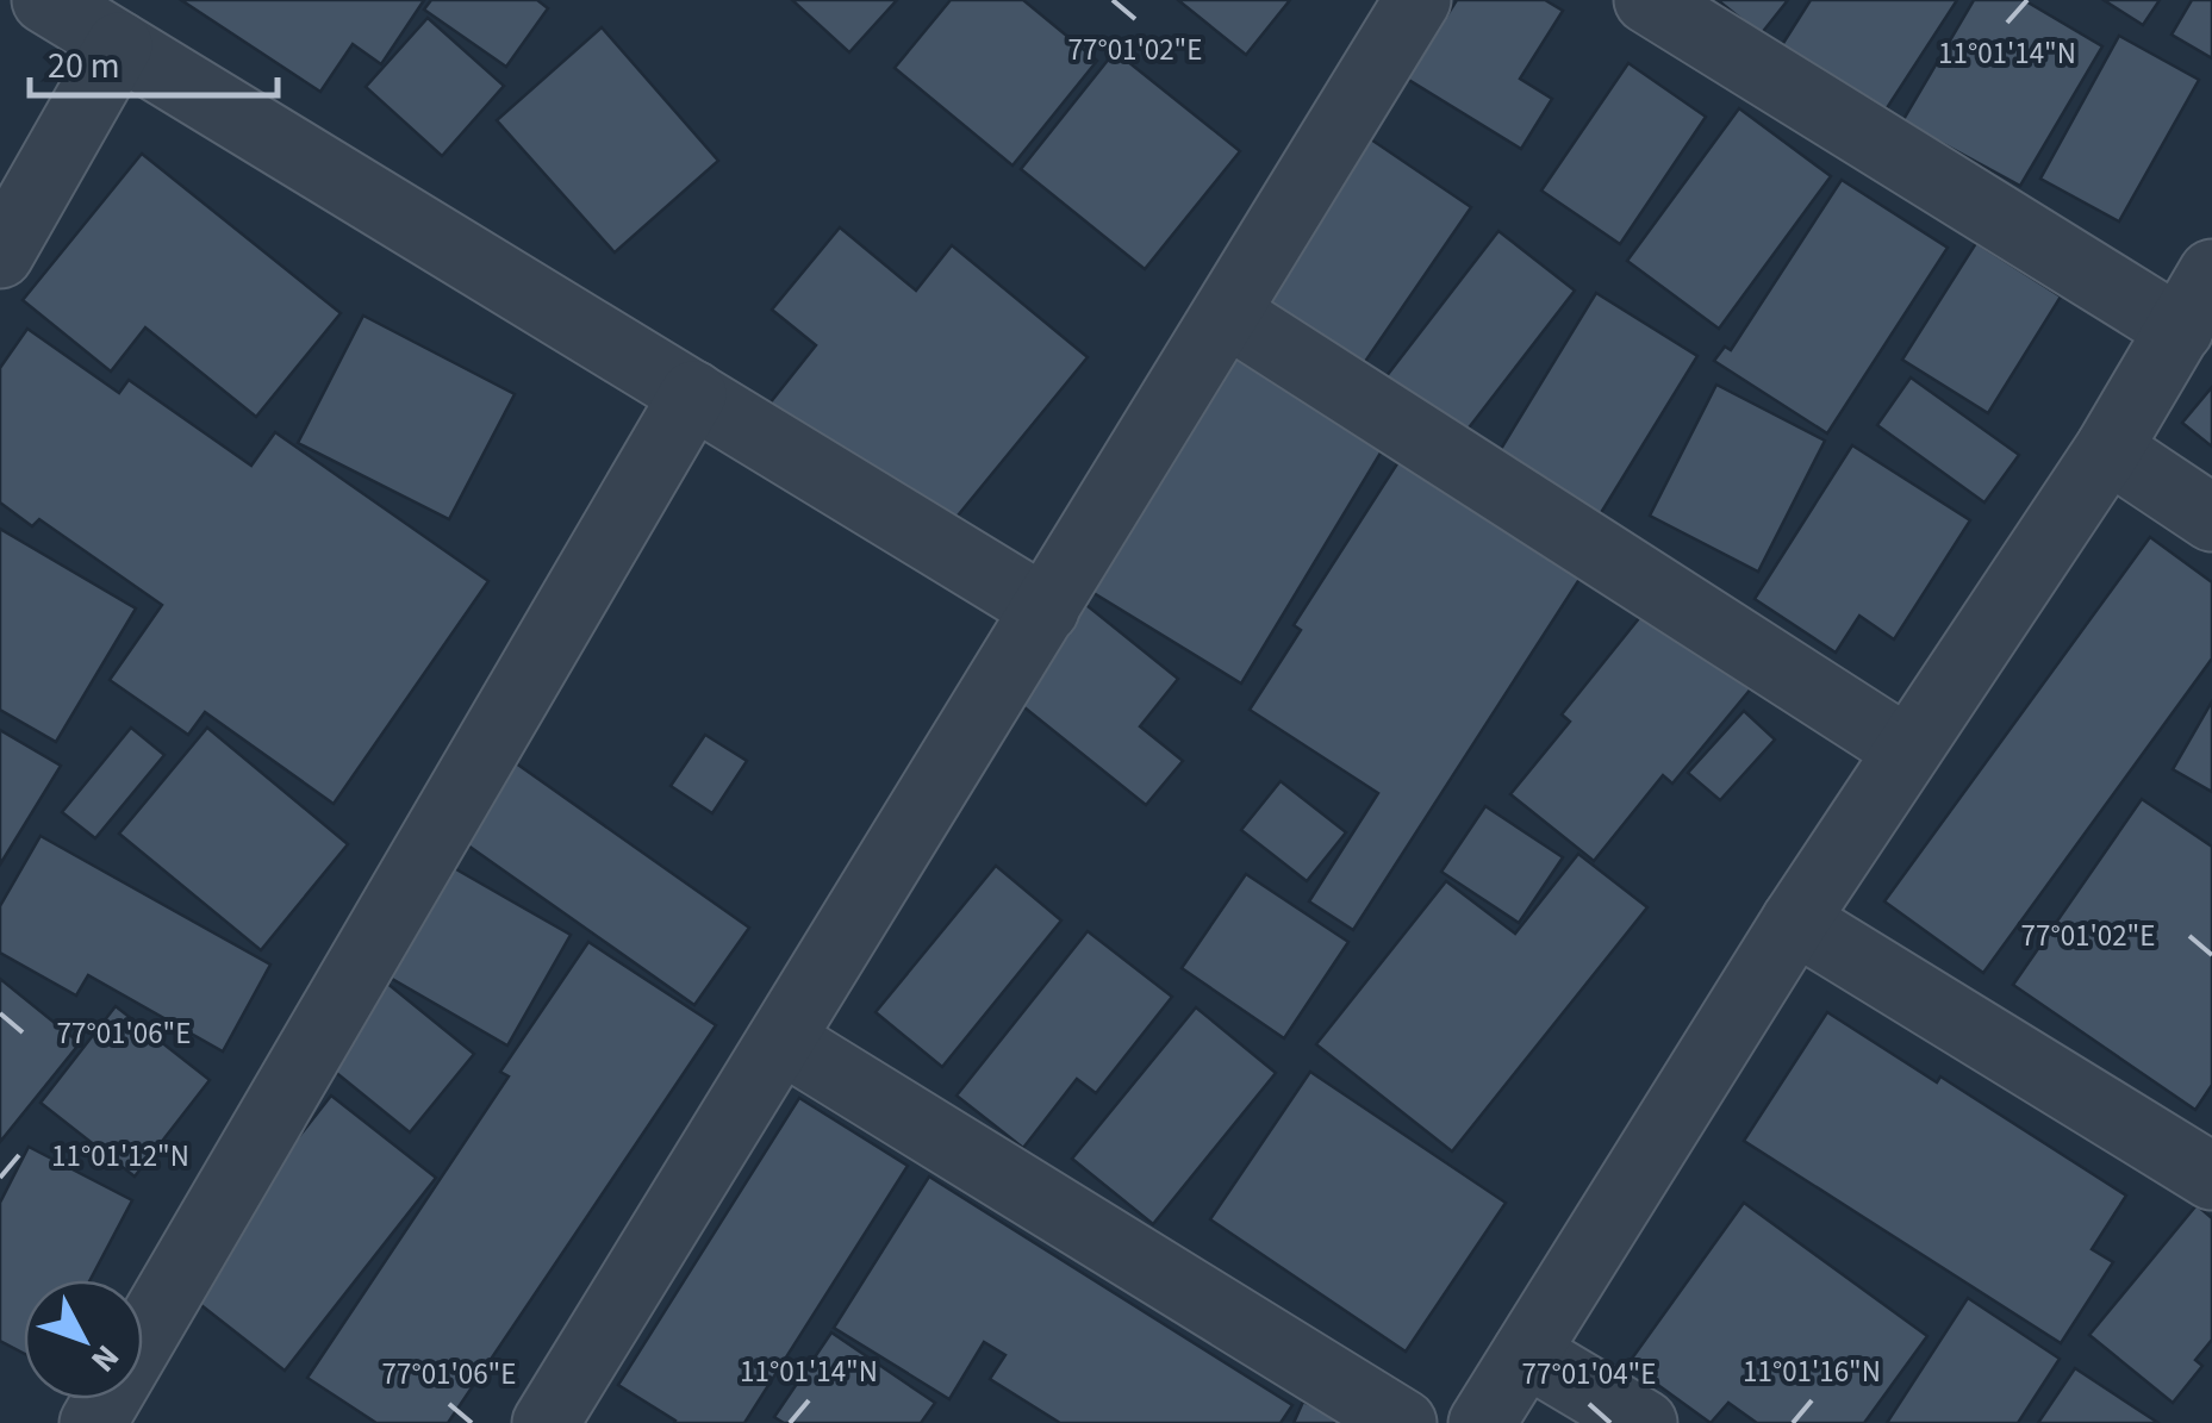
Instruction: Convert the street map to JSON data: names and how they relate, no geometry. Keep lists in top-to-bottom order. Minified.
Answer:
{"scale_bar":"20 m","north":"bottom right","coordinates":["77°01'02\"E","11°01'14\"N","77°01'06\"E","11°01'12\"N","11°01'16\"N","77°01'04\"E"]}
